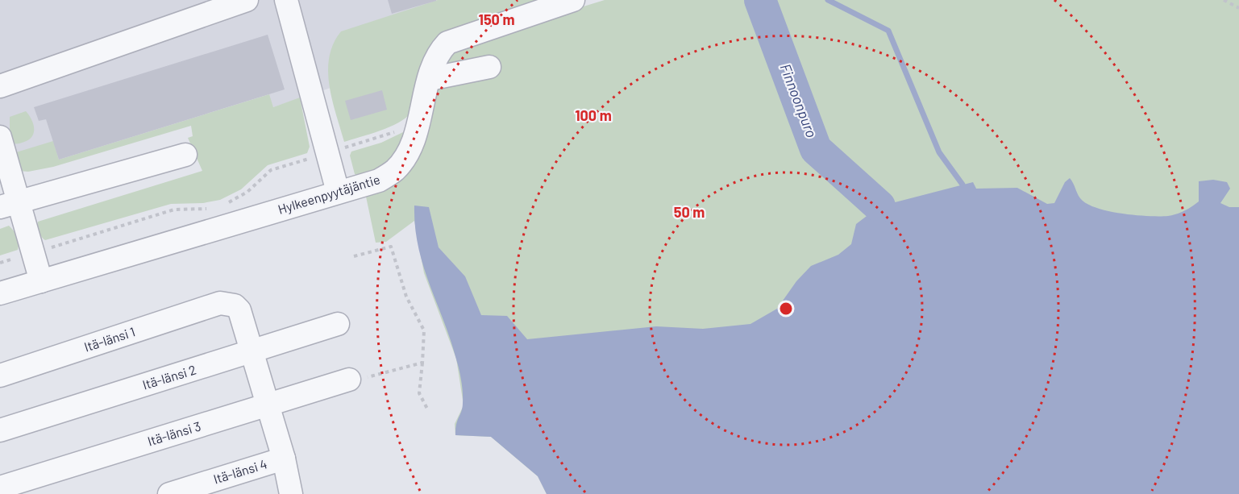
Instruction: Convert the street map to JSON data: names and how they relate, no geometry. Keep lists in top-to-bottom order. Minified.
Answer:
{"streets":{"street":["Hylkeenpyytäjäntie","Itä-länsi 1","Itä-länsi 2","Itä-länsi 3","Itä-länsi 4"]},"crossings":[["Itä-länsi 1","Itä-länsi 2"]],"water":["Finnoonpuro"],"rings":["150 m","100 m","50 m"]}
